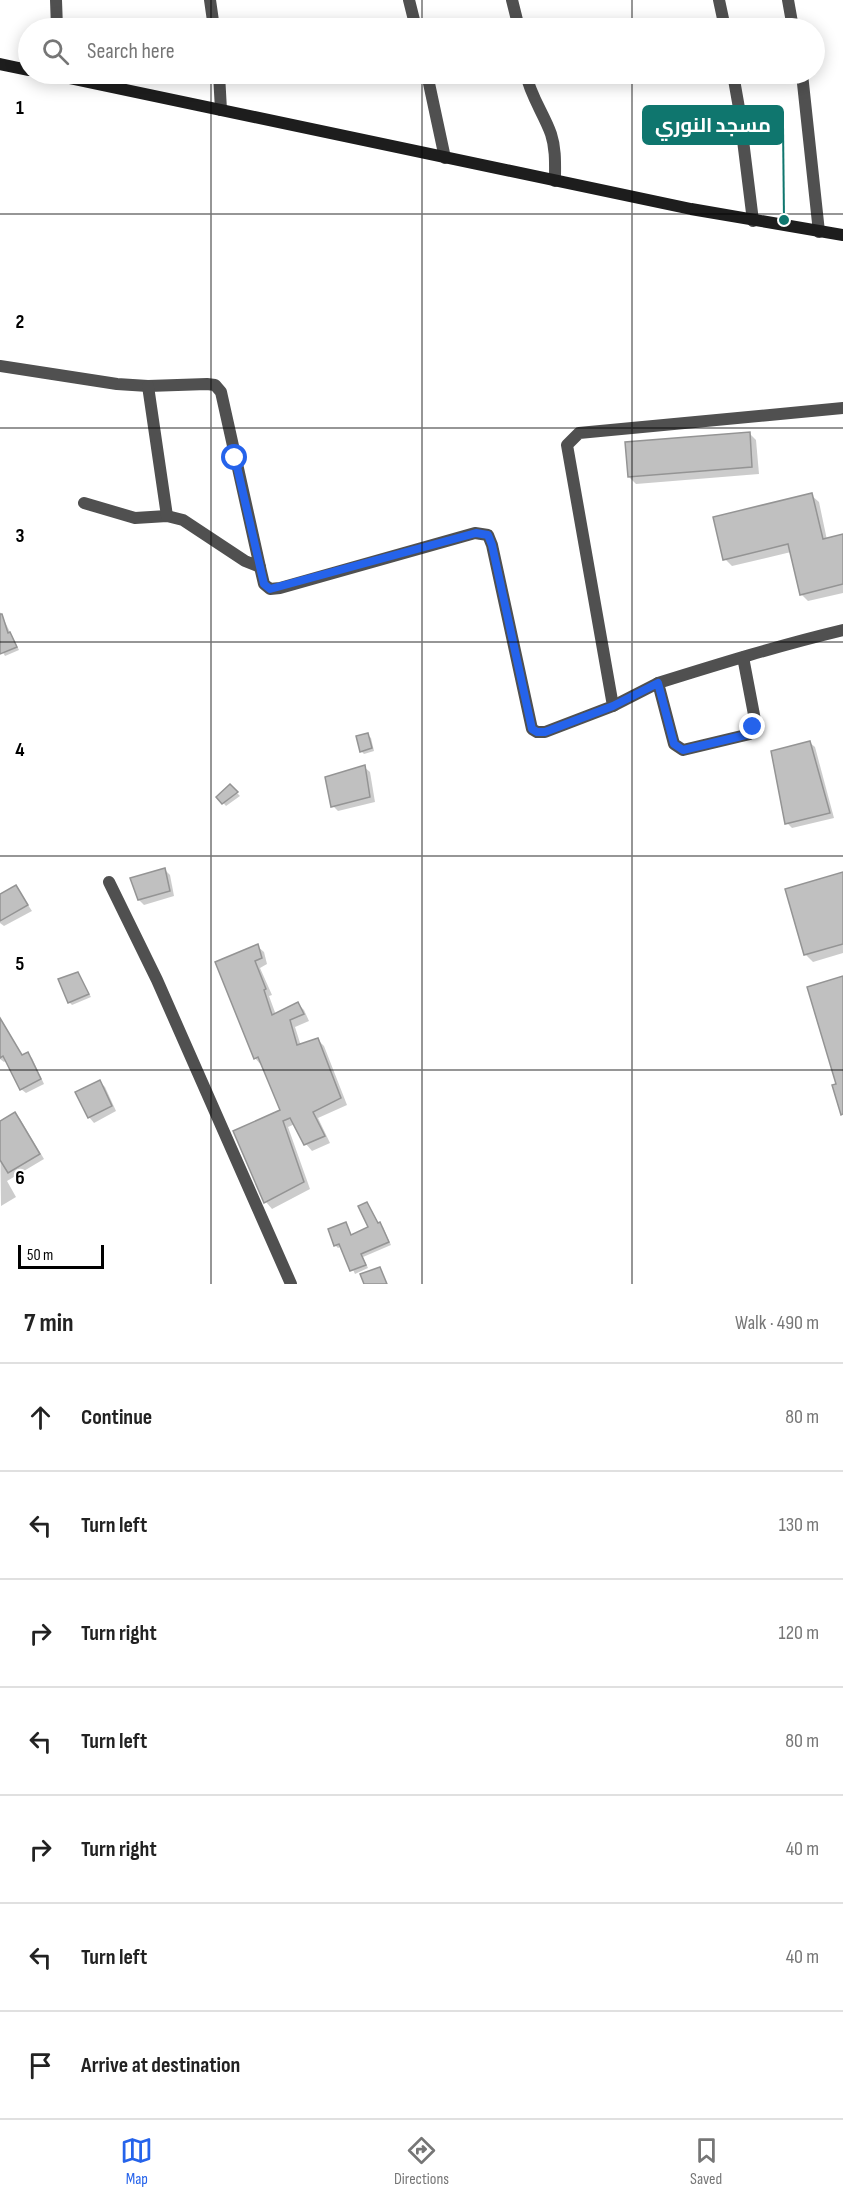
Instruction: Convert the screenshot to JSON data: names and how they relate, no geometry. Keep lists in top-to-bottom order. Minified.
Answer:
{"places":["مسجد النوري"],"scale_bar":"50 m","page":{"search":"Search here","scale":"50 m","heading":["7 min","Walk · 490 m"],"list":[["Continue","80 m"],["Turn left","130 m"],["Turn right","120 m"],["Turn left","80 m"],["Turn right","40 m"],["Turn left","40 m"],"Arrive at destination"],"nav":["Map","Directions","Saved"]},"grid":{"rows":["1","2","3","4","5","6"]}}
